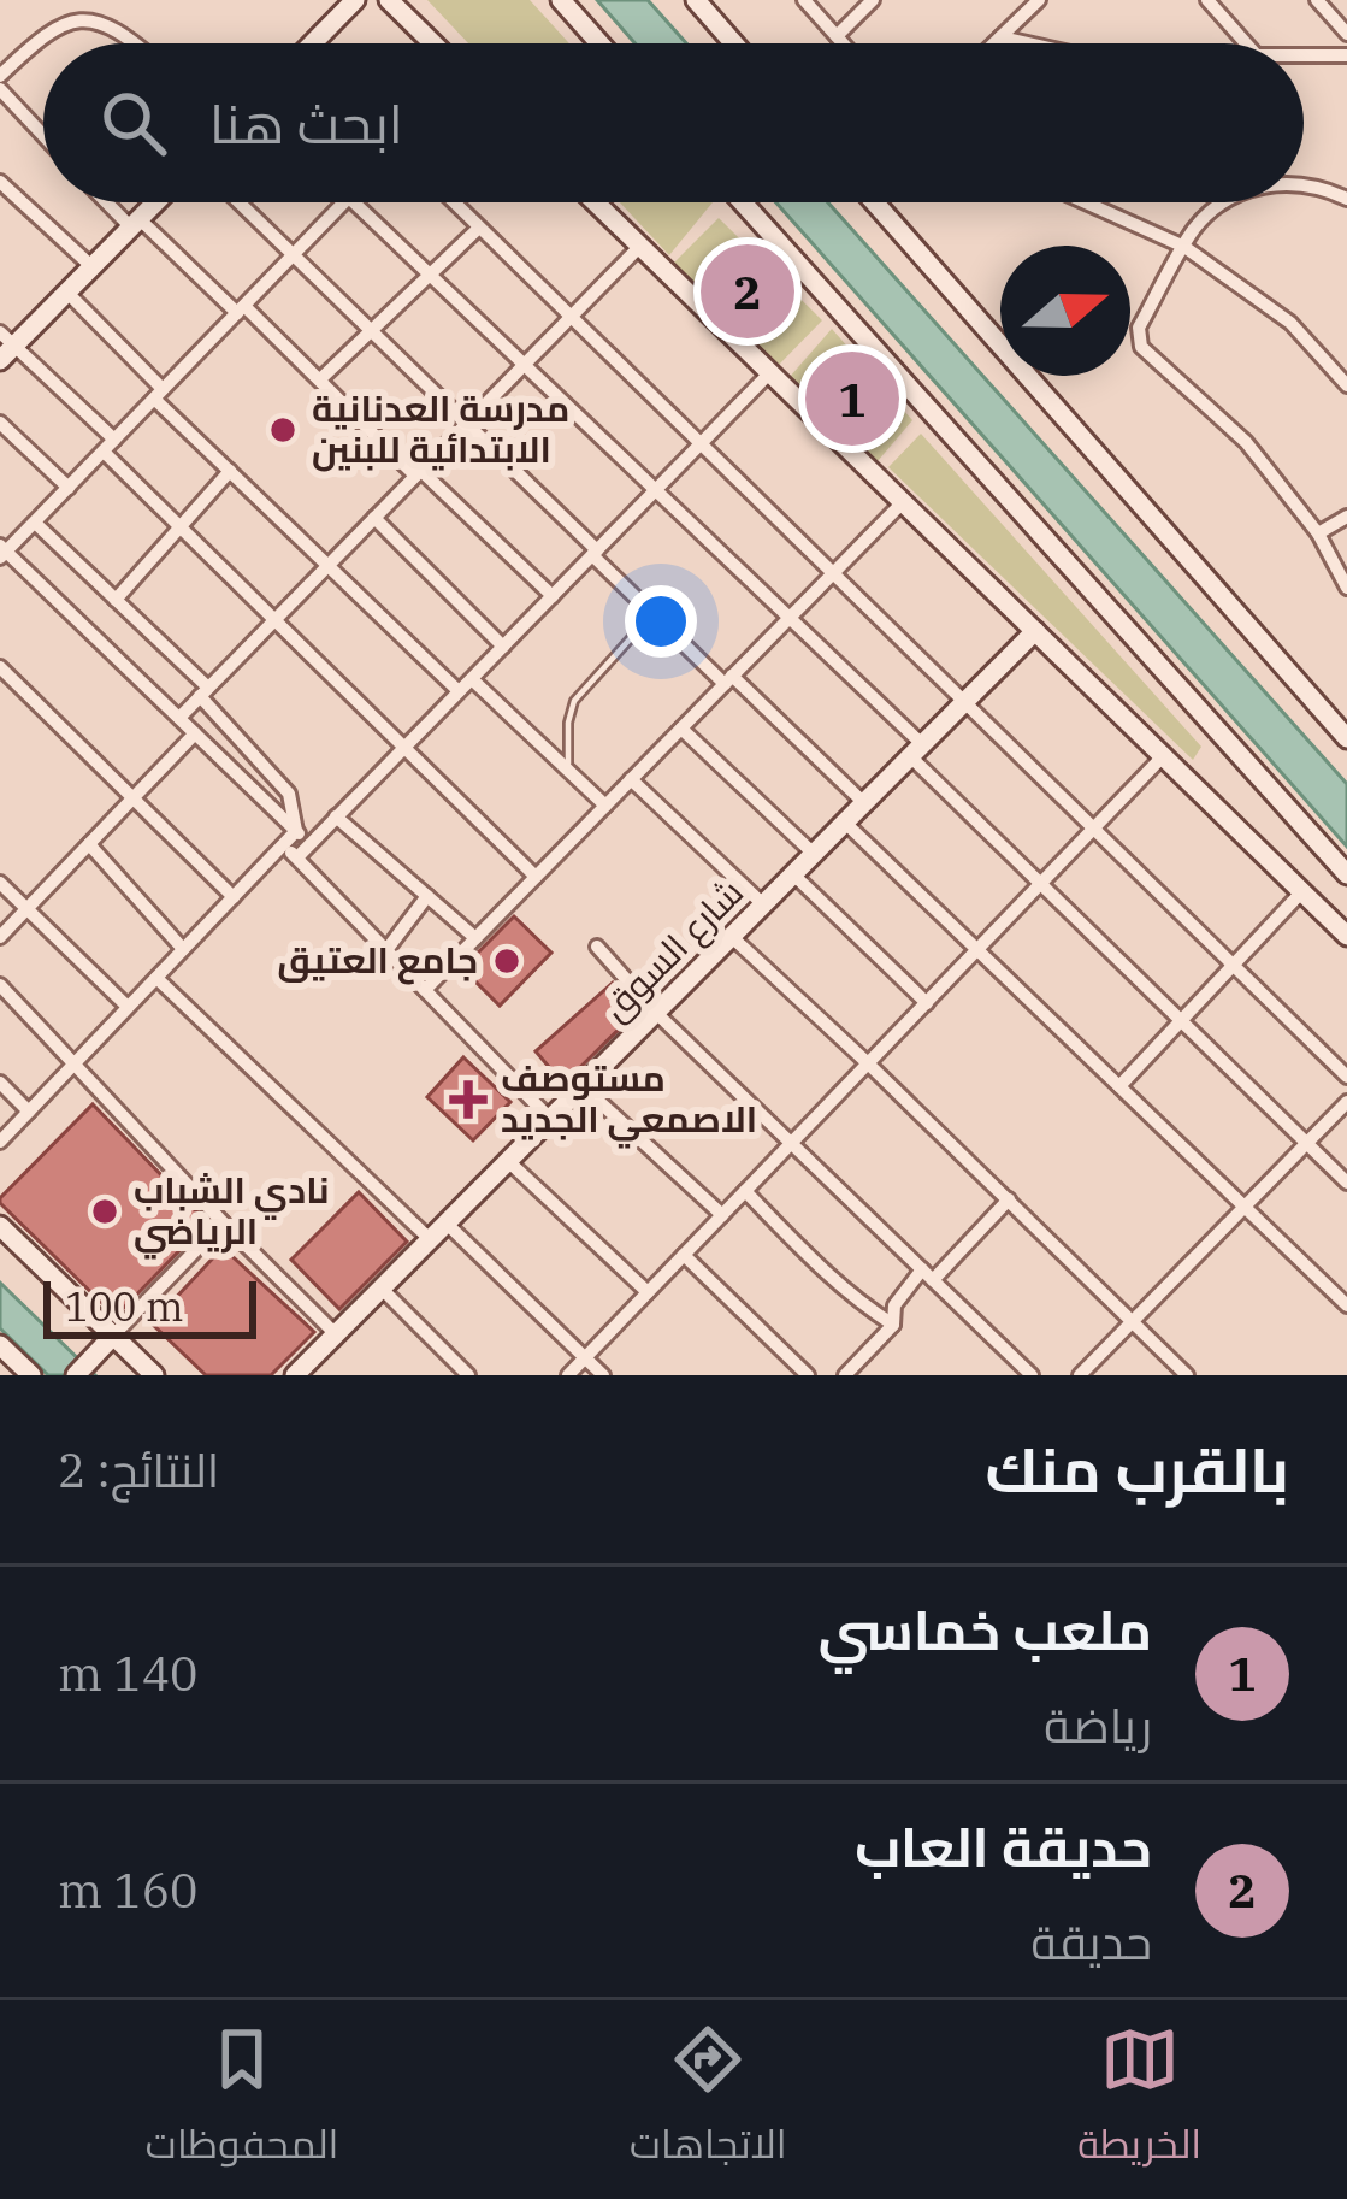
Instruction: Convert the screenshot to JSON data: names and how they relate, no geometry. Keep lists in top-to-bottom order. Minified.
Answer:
{"streets":{"street":["شارع السوق"]},"places":{"other":["مدرسة العدنانية الابتدائية للبنين","جامع العتيق","نادي الشباب الرياضي"],"health":["مستوصف الاصمعي الجديد"]},"scale_bar":"100 m","north":"right","page":{"search":"ابحث هنا","pins":["2","1"],"scale":"100 m","heading":["بالقرب منك","النتائج: 2"],"list":[{"mark":"1","name":"ملعب خماسي","note":"رياضة","value":"140 m"},{"mark":"2","name":"حديقة العاب","note":"حديقة","value":"160 m"}],"nav":["الخريطة","الاتجاهات","المحفوظات"]}}
